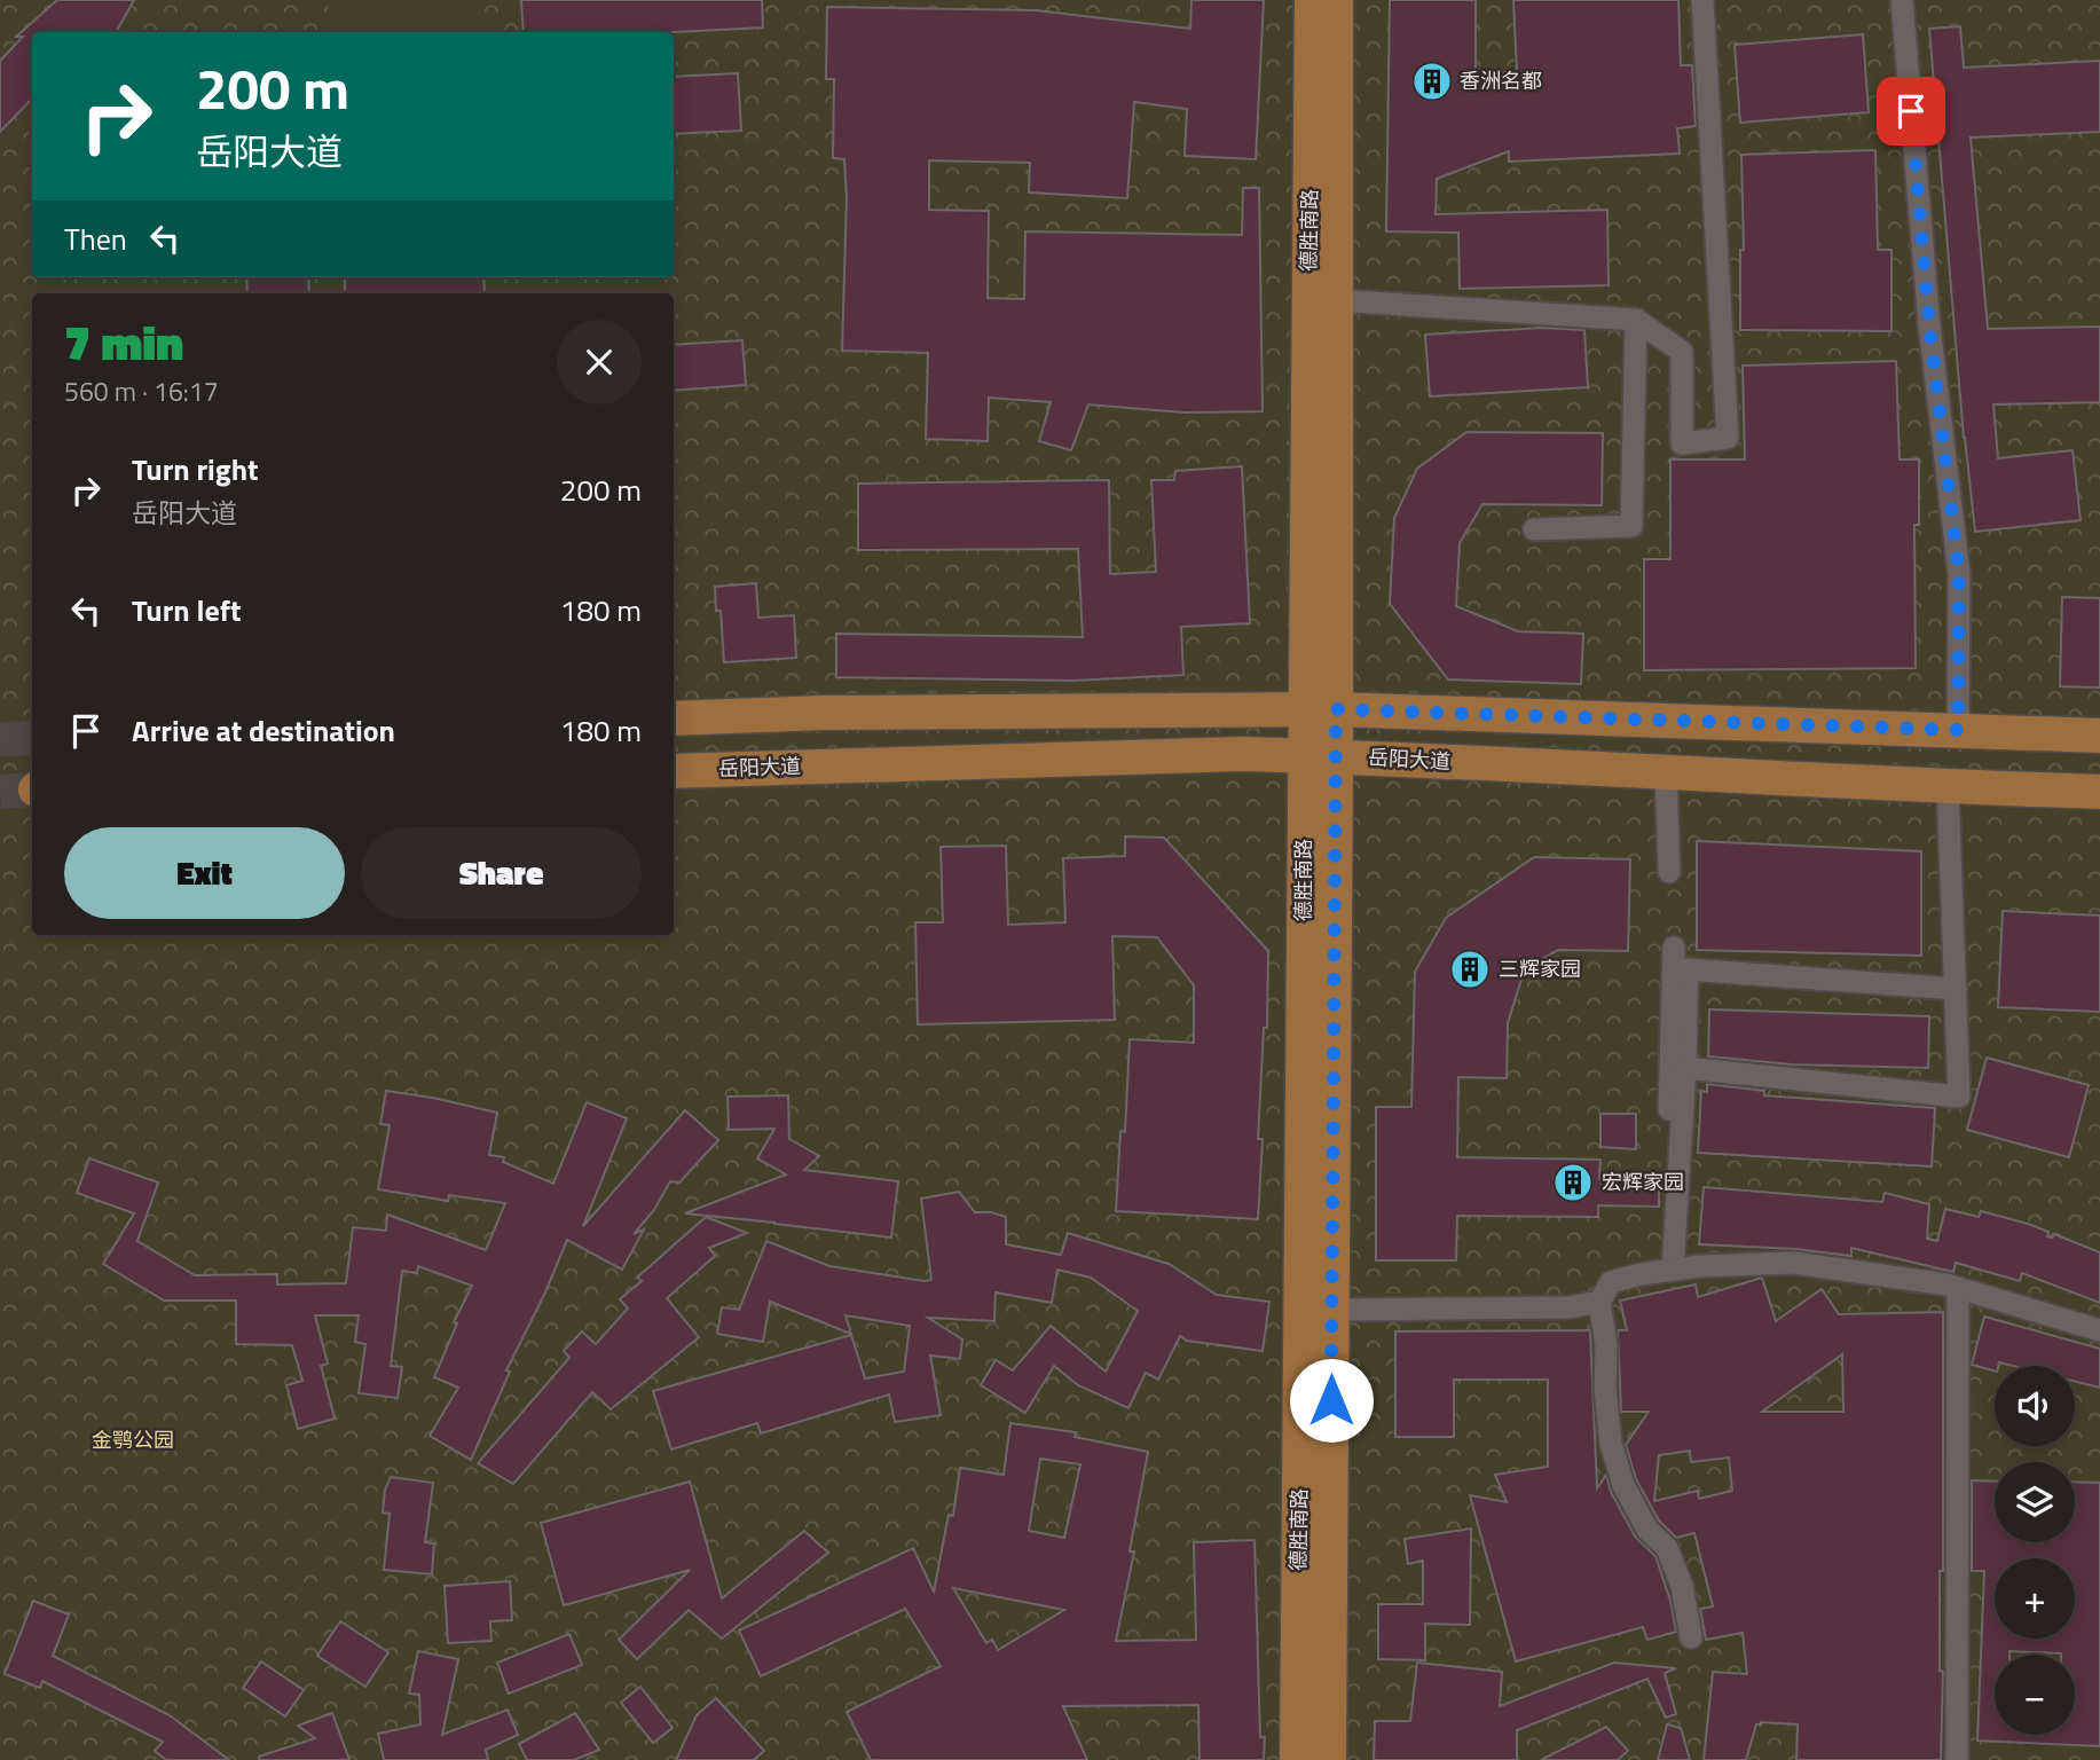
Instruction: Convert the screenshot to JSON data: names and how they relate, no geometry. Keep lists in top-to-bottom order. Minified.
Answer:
{"streets":{"main road":["德胜南路","岳阳大道"]},"crossings":[["德胜南路","岳阳大道"]],"parks":["金鹗公园"],"places":{"building":["香洲名都","三辉家园","宏辉家园"]},"page":{"turn":["200 m","岳阳大道"],"then":"Then","heading":["7 min","560 m · 16:17"],"list":[{"name":"Turn right","note":"岳阳大道","value":"200 m"},{"name":"Turn left","value":"180 m"},{"name":"Arrive at destination","value":"180 m"}],"buttons":["Exit","Share"],"map_buttons":["+","−"]}}
